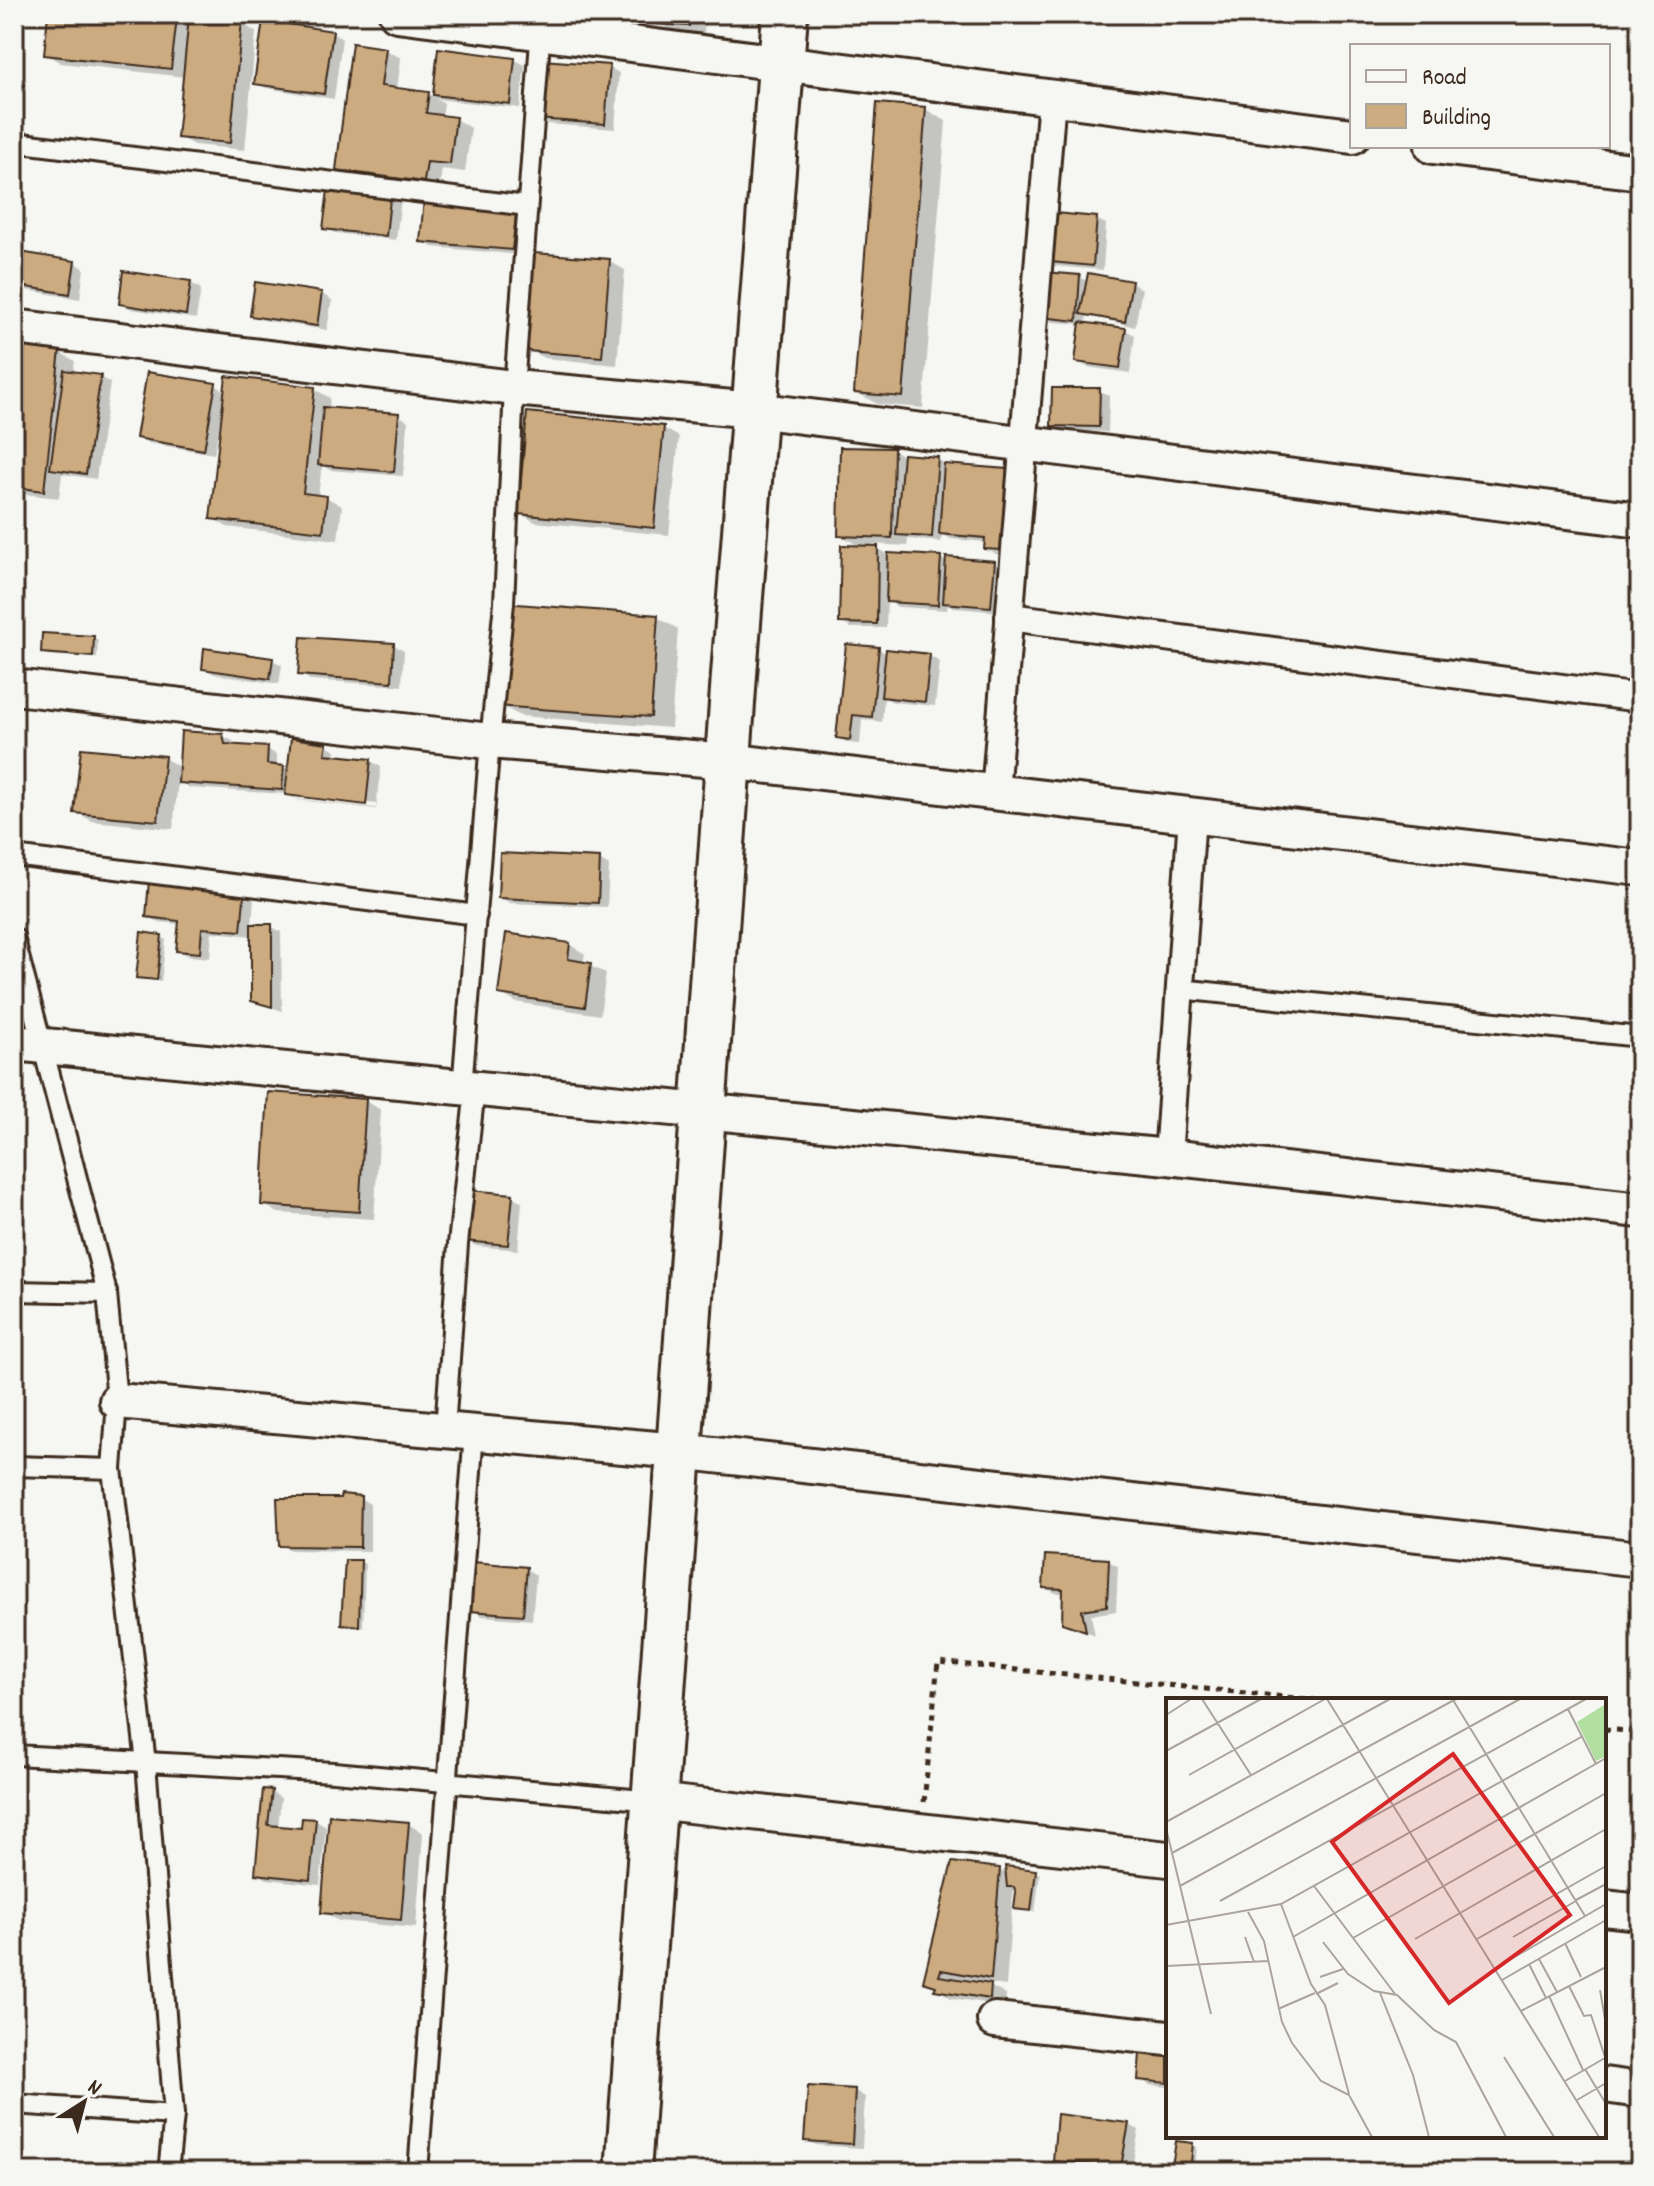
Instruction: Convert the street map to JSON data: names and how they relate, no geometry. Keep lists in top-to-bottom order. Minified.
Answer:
{"legend":["Road","Building"],"north":"top right"}
